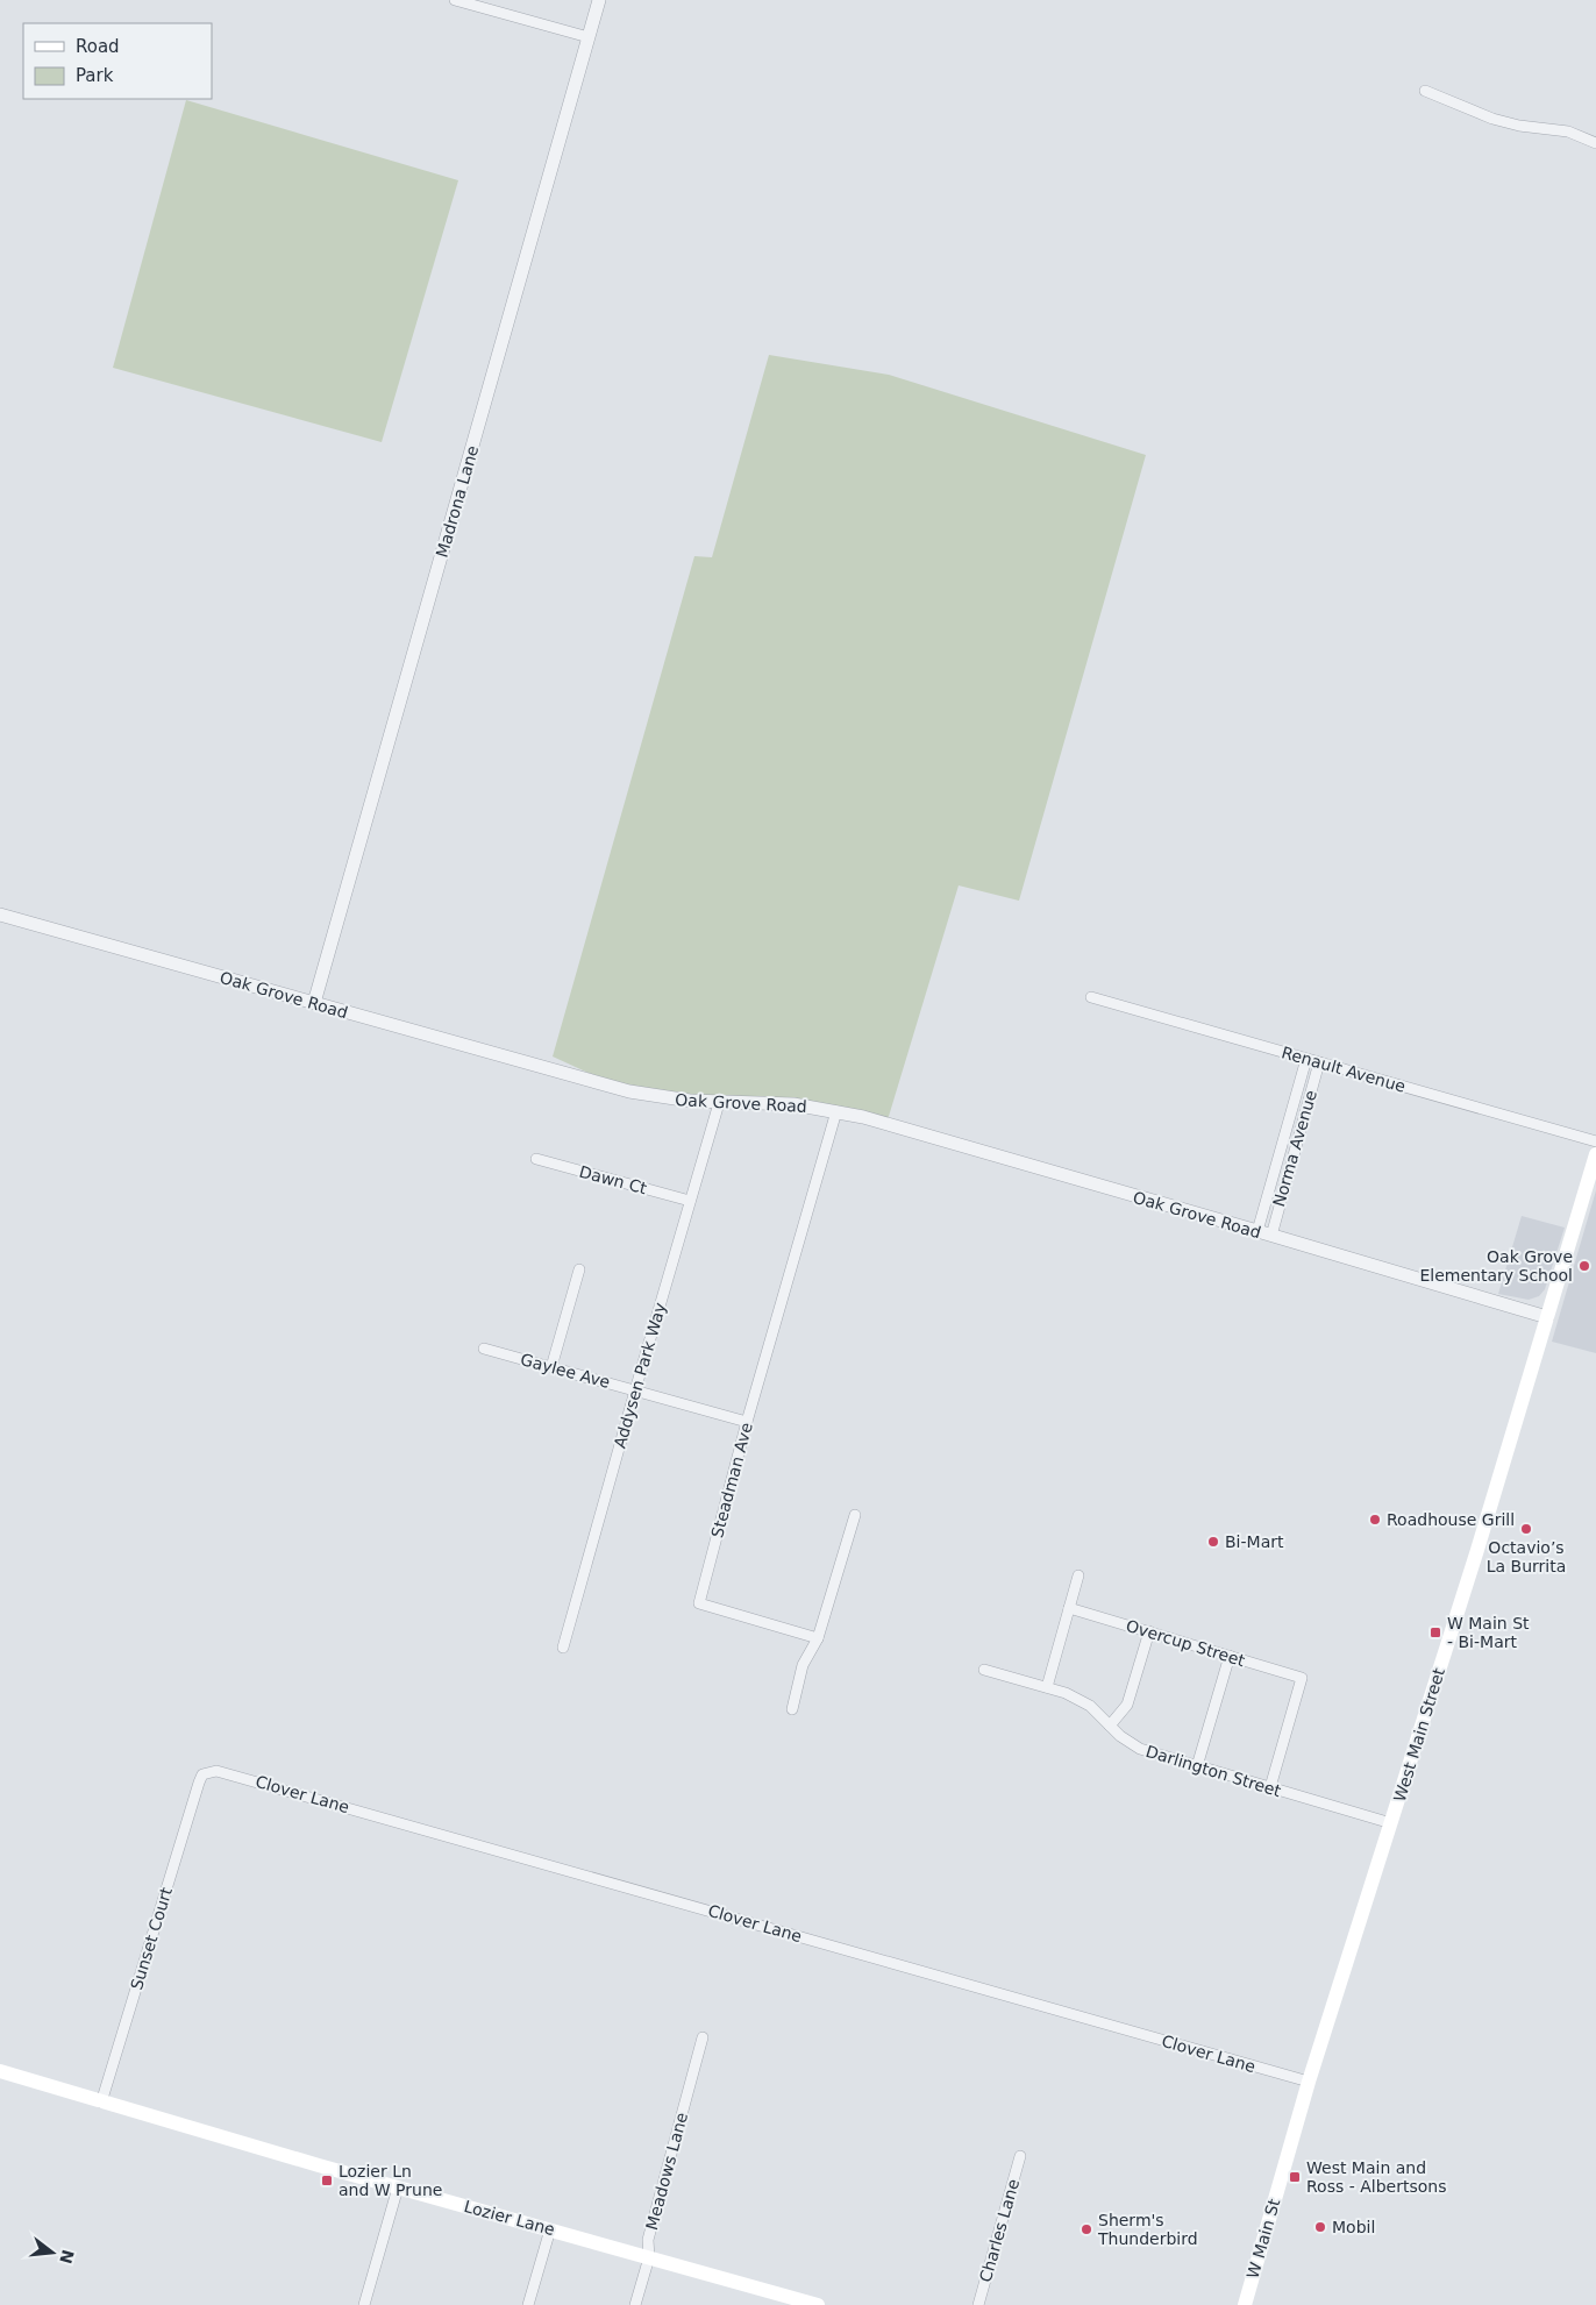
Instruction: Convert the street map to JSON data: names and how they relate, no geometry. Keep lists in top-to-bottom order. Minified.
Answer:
{"streets":{"main road":["West Main Street","Lozier Lane","W Main St"],"street":["Madrona Lane","Oak Grove Road","Renault Avenue","Norma Avenue","Dawn Ct","Gaylee Ave","Addysen Park Way","Steadman Ave","Overcup Street","Darlington Street","Clover Lane","Sunset Court","Meadows Lane","Charles Lane"]},"crossings":[["Madrona Lane","Oak Grove Road"],["Oak Grove Road","Norma Avenue"],["Oak Grove Road","Addysen Park Way"],["Oak Grove Road","Steadman Ave"],["Oak Grove Road","West Main Street"],["Renault Avenue","Norma Avenue"],["Dawn Ct","Addysen Park Way"],["Gaylee Ave","Addysen Park Way"],["Gaylee Ave","Steadman Ave"],["Overcup Street","Darlington Street"],["West Main Street","Darlington Street"],["West Main Street","Clover Lane"],["West Main Street","W Main St"],["Clover Lane","Sunset Court"],["Clover Lane","W Main St"],["Sunset Court","Lozier Lane"],["Meadows Lane","Lozier Lane"]],"places":{"other":["Oak Grove Elementary School","Roadhouse Grill","Octavio’s La Burrita","Bi-Mart","Mobil","Sherm's Thunderbird"],"transit":["W Main St - Bi-Mart","West Main and Ross - Albertsons","Lozier Ln and W Prune"]},"legend":["Road","Park"],"north":"right"}
